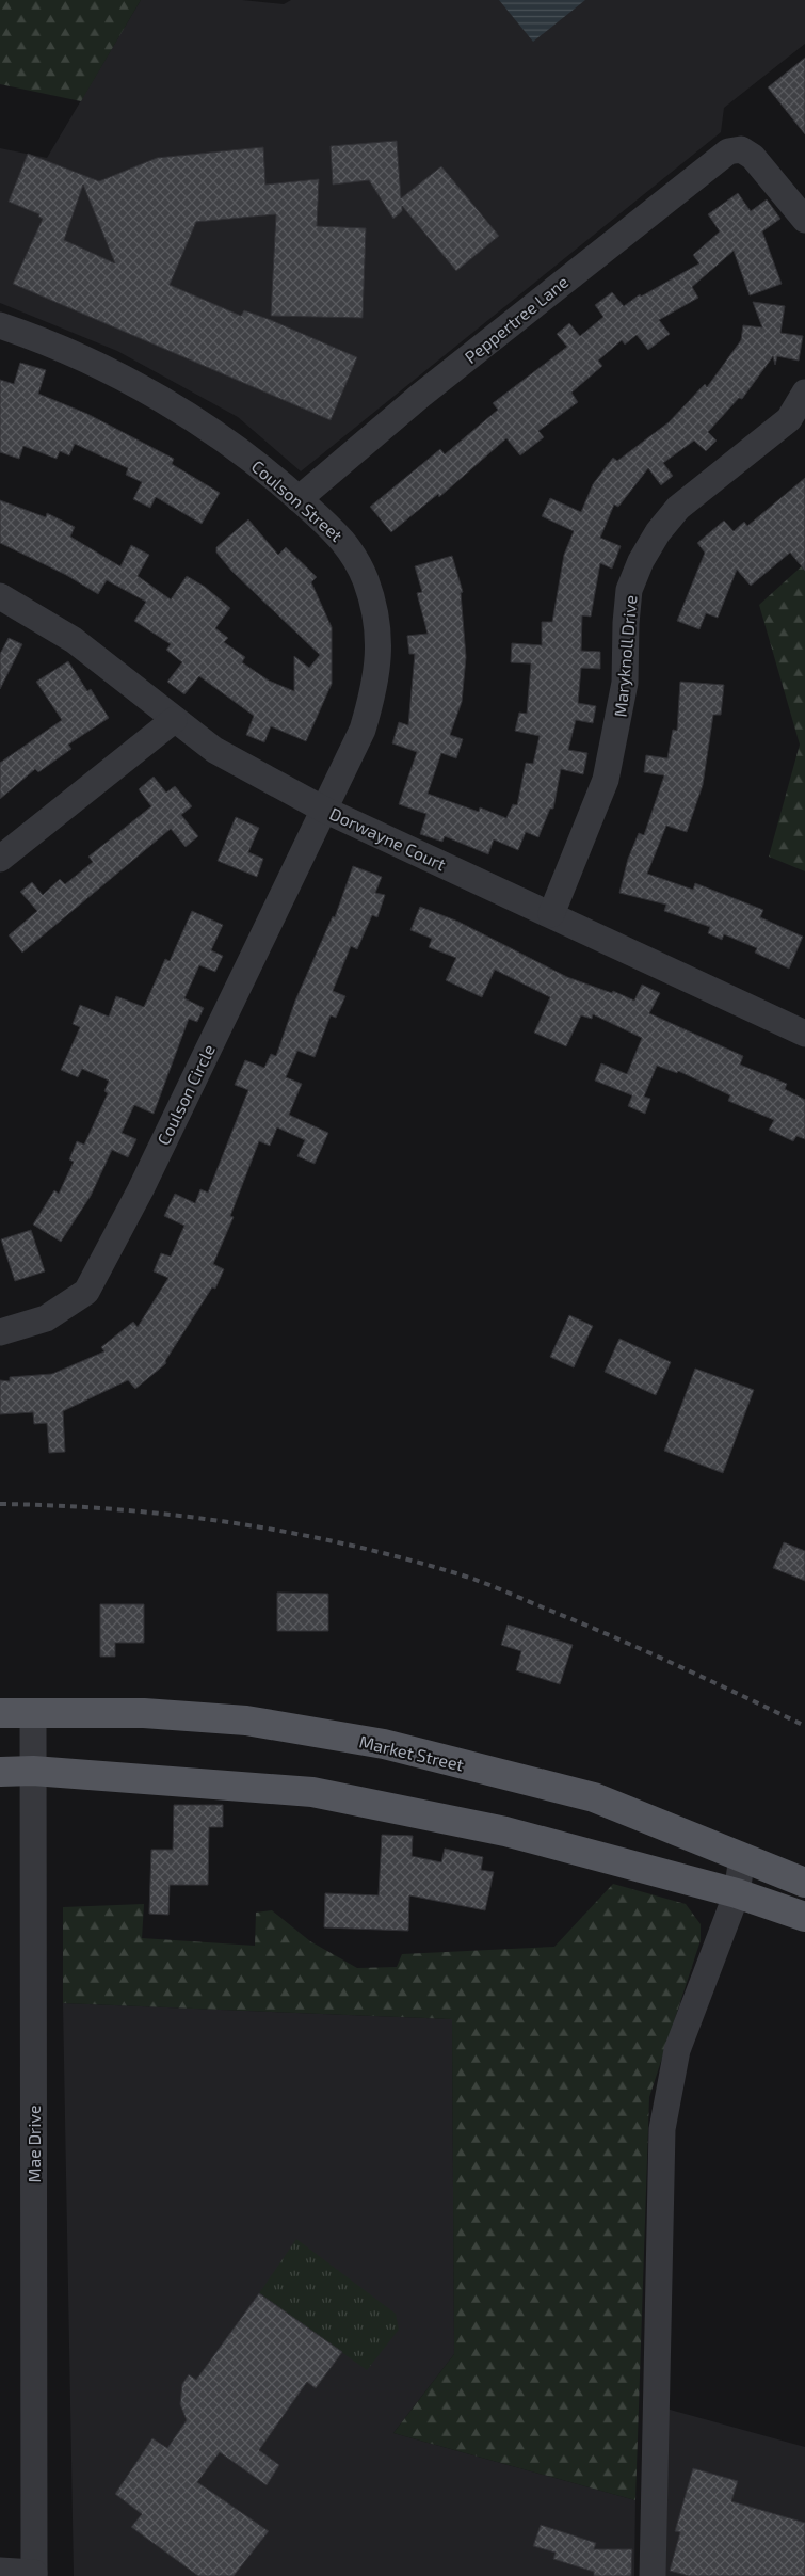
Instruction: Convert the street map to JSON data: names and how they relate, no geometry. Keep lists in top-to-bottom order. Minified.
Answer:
{"streets":{"main road":["Market Street"],"street":["Peppertree Lane","Coulson Street","Maryknoll Drive","Dorwayne Court","Coulson Circle","Mae Drive"]},"crossings":[["Peppertree Lane","Coulson Street"],["Coulson Street","Dorwayne Court"],["Coulson Street","Coulson Circle"],["Maryknoll Drive","Dorwayne Court"],["Dorwayne Court","Coulson Circle"],["Market Street","Mae Drive"]]}
